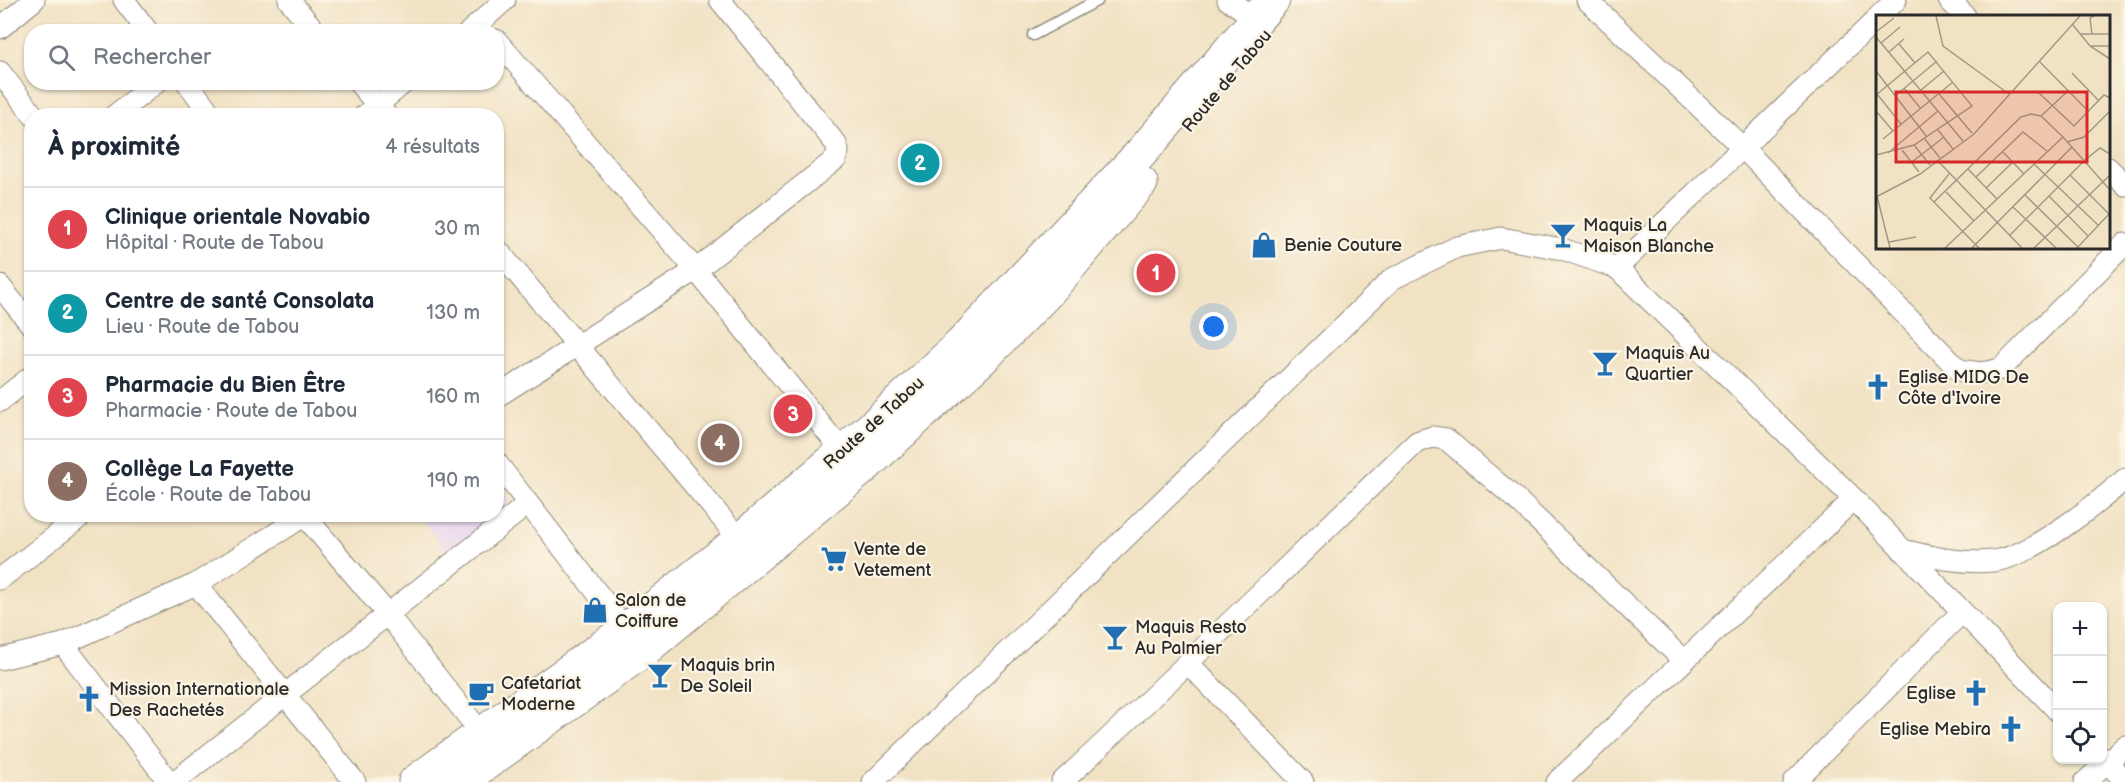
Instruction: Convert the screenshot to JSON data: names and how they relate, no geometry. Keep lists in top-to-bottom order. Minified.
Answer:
{"streets":{"main road":["Route de Tabou"]},"places":{"bar":["Maquis La Maison Blanche","Maquis Au Quartier","Maquis Resto Au Palmier","Maquis brin De Soleil"],"shop":["Benie Couture","Salon de Coiffure"],"church":["Eglise MIDG De Côte d'Ivoire","Eglise","Mission Internationale Des Rachetés","Eglise Mebira"],"supermarket":["Vente de Vetement"],"cafe":["Cafetariat Moderne"]},"page":{"search":"Rechercher","heading":["À proximité","4 résultats"],"pins":["2","1","3","4"],"list":[{"mark":"1","name":"Clinique orientale Novabio","note":"Hôpital · Route de Tabou","value":"30 m"},{"mark":"2","name":"Centre de santé Consolata","note":"Lieu · Route de Tabou","value":"130 m"},{"mark":"3","name":"Pharmacie du Bien Être","note":"Pharmacie · Route de Tabou","value":"160 m"},{"mark":"4","name":"Collège La Fayette","note":"École · Route de Tabou","value":"190 m"}],"map_buttons":["+","−"]}}
